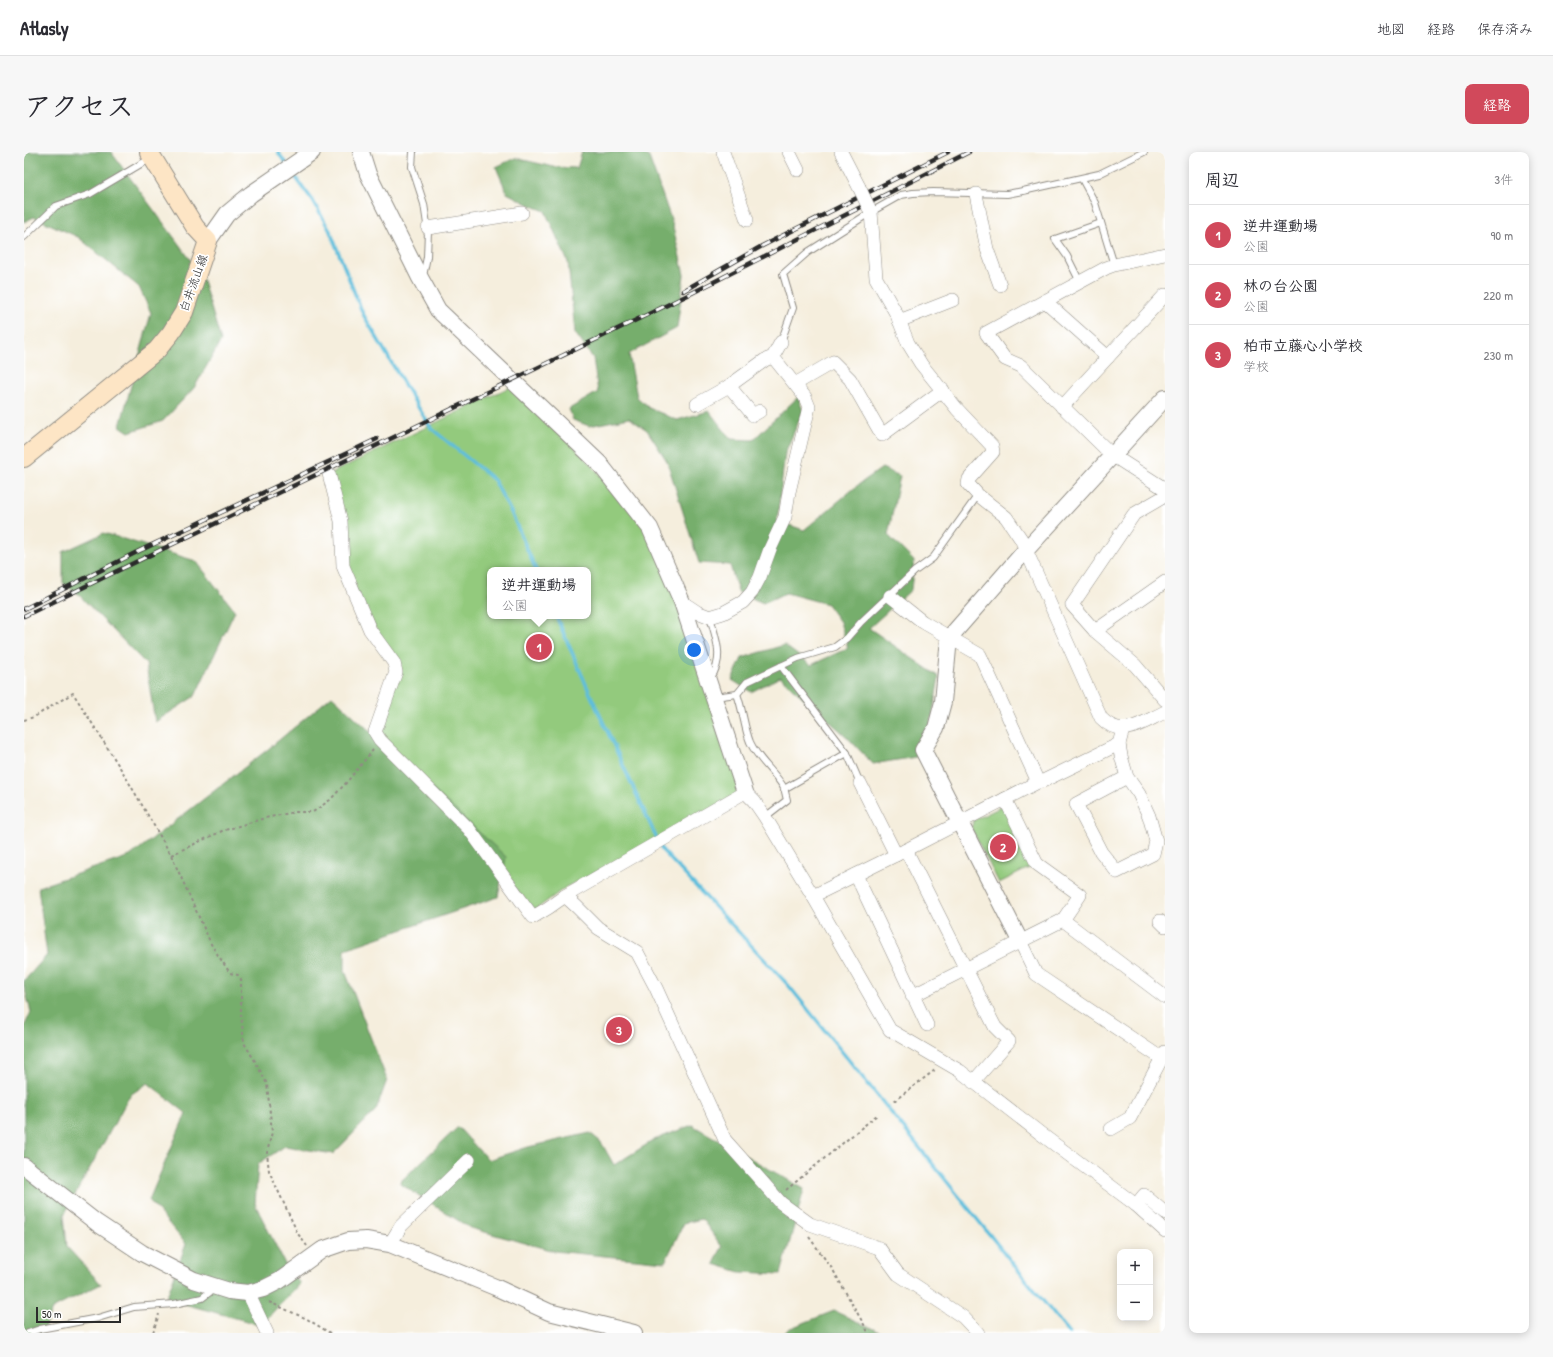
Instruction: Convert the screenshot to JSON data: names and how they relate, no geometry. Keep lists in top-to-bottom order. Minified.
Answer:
{"streets":{"main road":["白井流山線"]},"scale_bar":"50 m","page":{"header":"Atlasly","nav":["地図","経路","保存済み"],"title":"アクセス","buttons":"経路","heading":["周辺","3件"],"list":[{"mark":"1","name":"逆井運動場","note":"公園","value":"90 m"},{"mark":"2","name":"林の台公園","note":"公園","value":"220 m"},{"mark":"3","name":"柏市立藤心小学校","note":"学校","value":"230 m"}],"popup":["逆井運動場","公園"],"pins":["1","2","3"],"map_buttons":["+","−"],"scale":"50 m"}}
